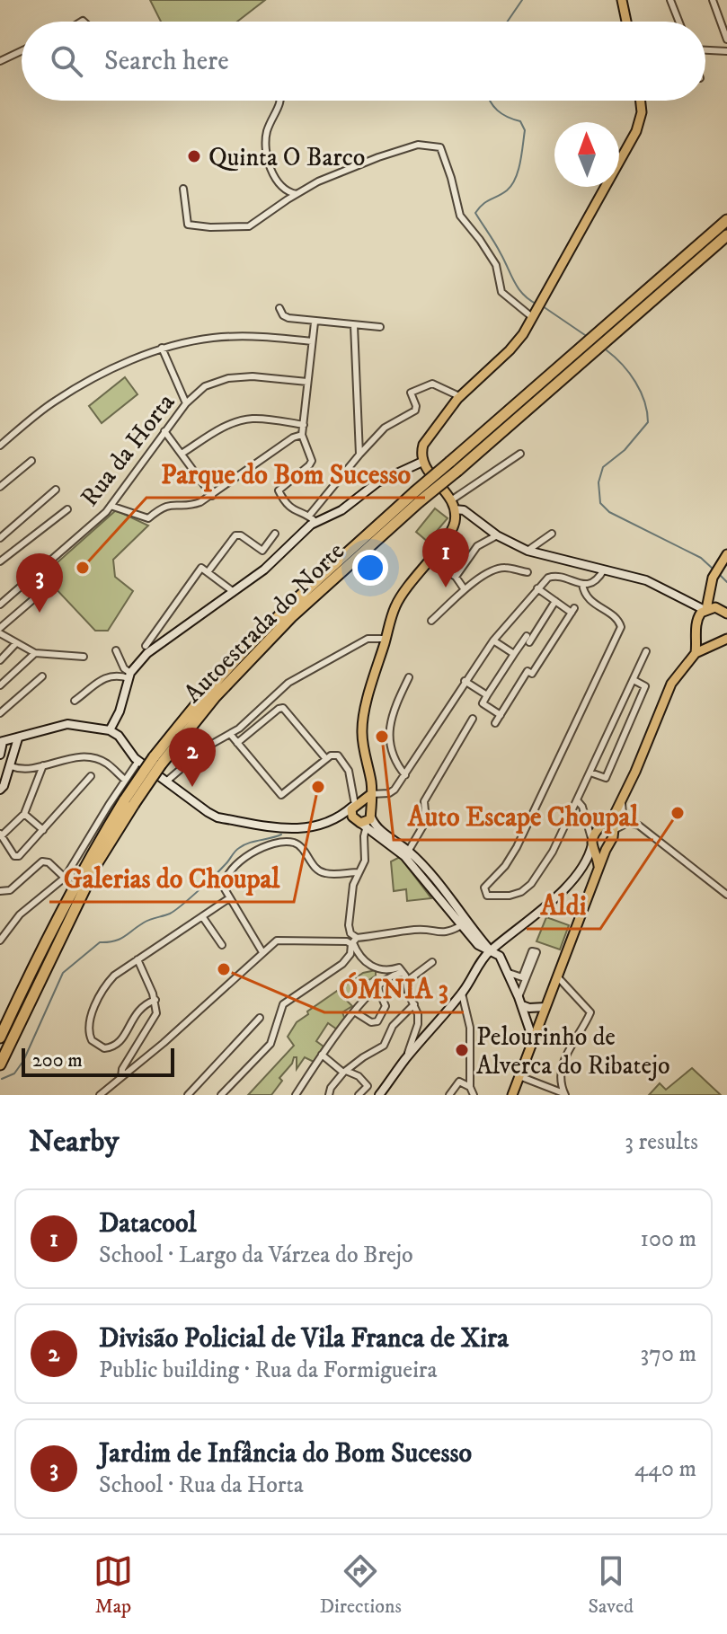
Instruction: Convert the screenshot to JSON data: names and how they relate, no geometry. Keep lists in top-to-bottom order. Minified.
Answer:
{"streets":{"highway":["Autoestrada do Norte"],"street":["Rua da Horta"]},"places":["Quinta O Barco","Parque do Bom Sucesso","Auto Escape Choupal","Galerias do Choupal","Aldi","ÓMNIA 3","Pelourinho de Alverca do Ribatejo"],"scale_bar":"200 m","north":"top","page":{"search":"Search here","pins":["1","3","2"],"scale":"200 m","heading":["Nearby","3 results"],"list":[{"mark":"1","name":"Datacool","note":"School · Largo da Várzea do Brejo","value":"100 m"},{"mark":"2","name":"Divisão Policial de Vila Franca de Xira","note":"Public building · Rua da Formigueira","value":"370 m"},{"mark":"3","name":"Jardim de Infância do Bom Sucesso","note":"School · Rua da Horta","value":"440 m"}],"nav":["Map","Directions","Saved"]}}
